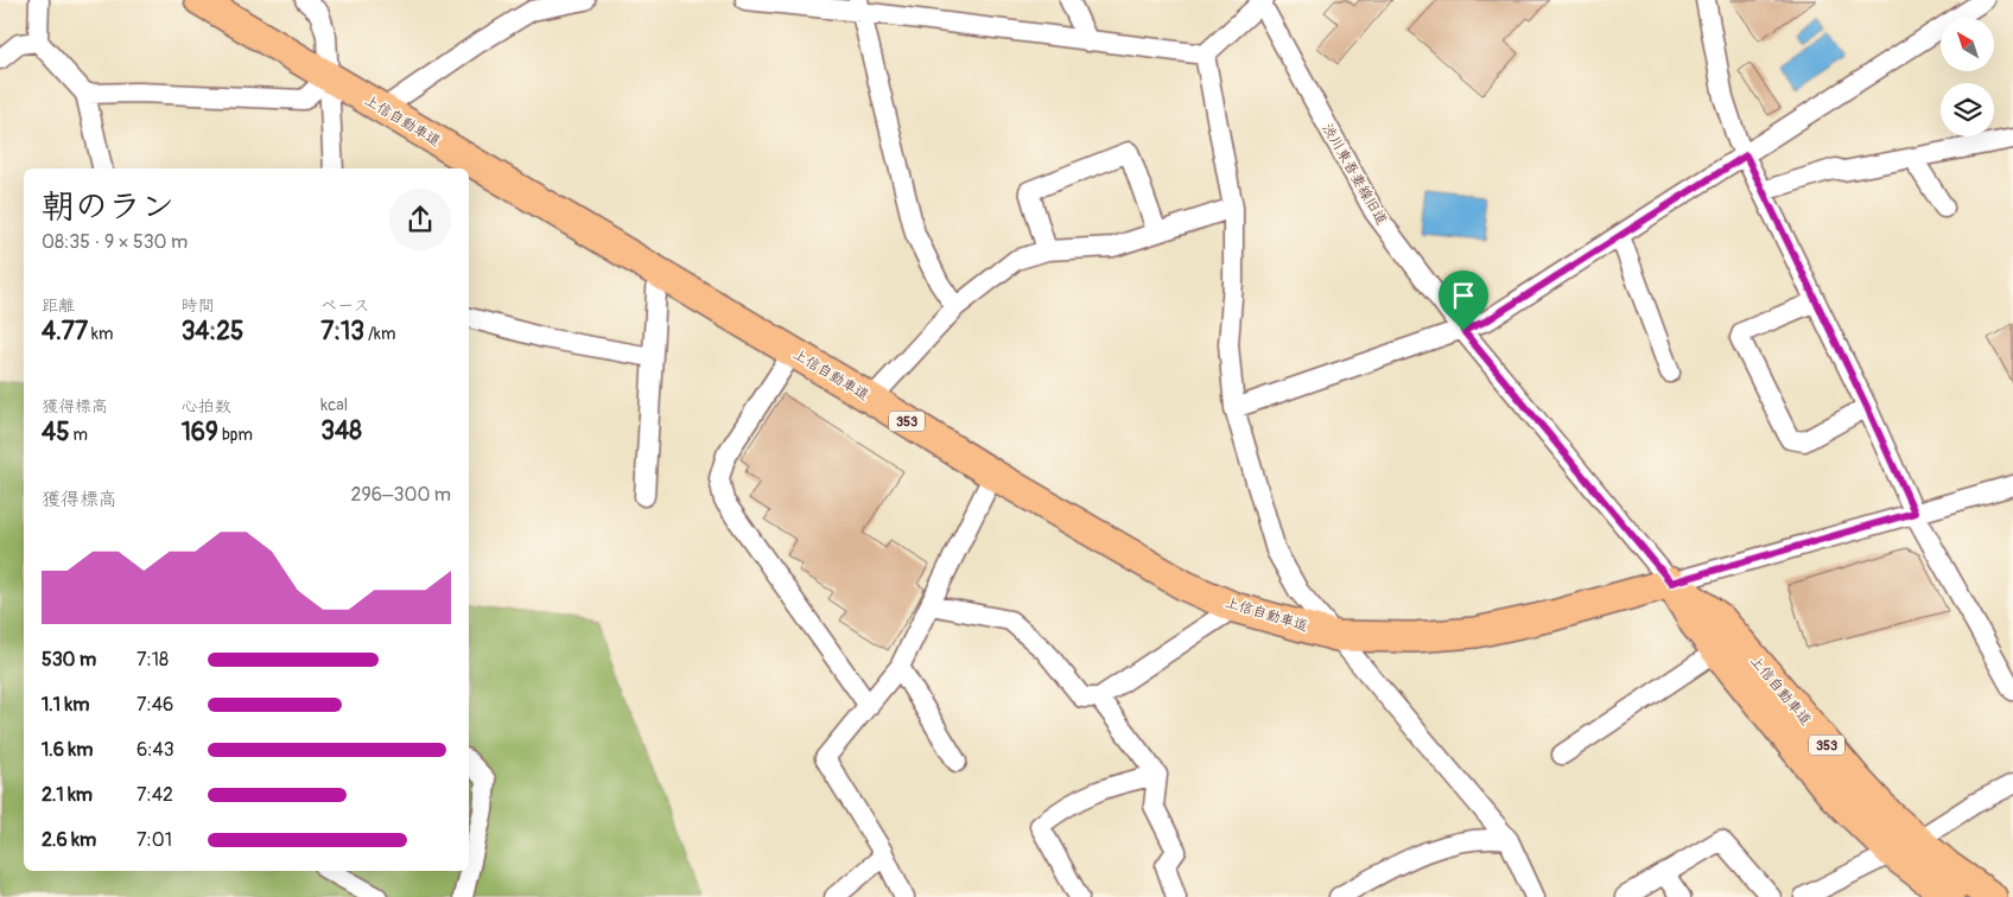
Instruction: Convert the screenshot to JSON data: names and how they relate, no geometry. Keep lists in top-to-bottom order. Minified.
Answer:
{"streets":{"highway":["上信自動車道","353"],"street":["渋川東吾妻線旧道"]},"crossings":[["上信自動車道","渋川東吾妻線旧道"]],"north":"top left","page":{"heading":["朝のラン","08:35 · 9 × 530 m"],"stats":[["距離","4.77 km"],["時間","34:25"],["ペース","7:13 /km"],["獲得標高","45 m"],["心拍数","169 bpm"],["kcal","348"]],"chart":["獲得標高","296–300 m"],"list":[{"name":"530 m","note":"7:18"},{"name":"1.1 km","note":"7:46"},{"name":"1.6 km","note":"6:43"},{"name":"2.1 km","note":"7:42"},{"name":"2.6 km","note":"7:01"}]}}
